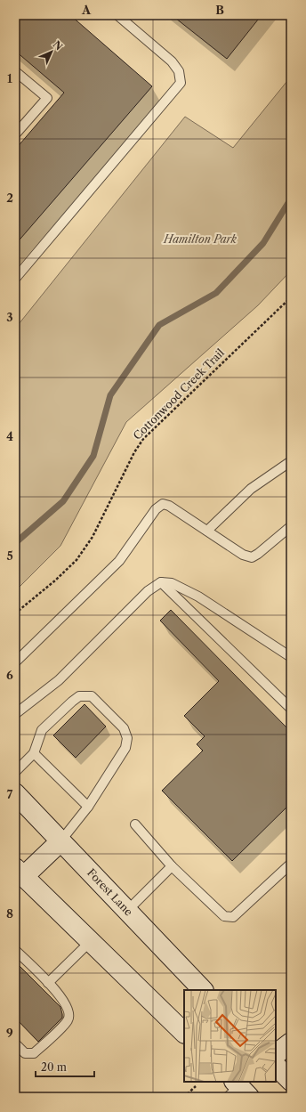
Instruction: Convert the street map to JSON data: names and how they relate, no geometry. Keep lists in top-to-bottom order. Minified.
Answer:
{"streets":{"main road":["Forest Lane"],"path":["Cottonwood Creek Trail"]},"parks":["Hamilton Park"],"scale_bar":"20 m","north":"top right","grid":{"columns":["A","B"],"rows":["1","2","3","4","5","6","7","8","9"]}}
